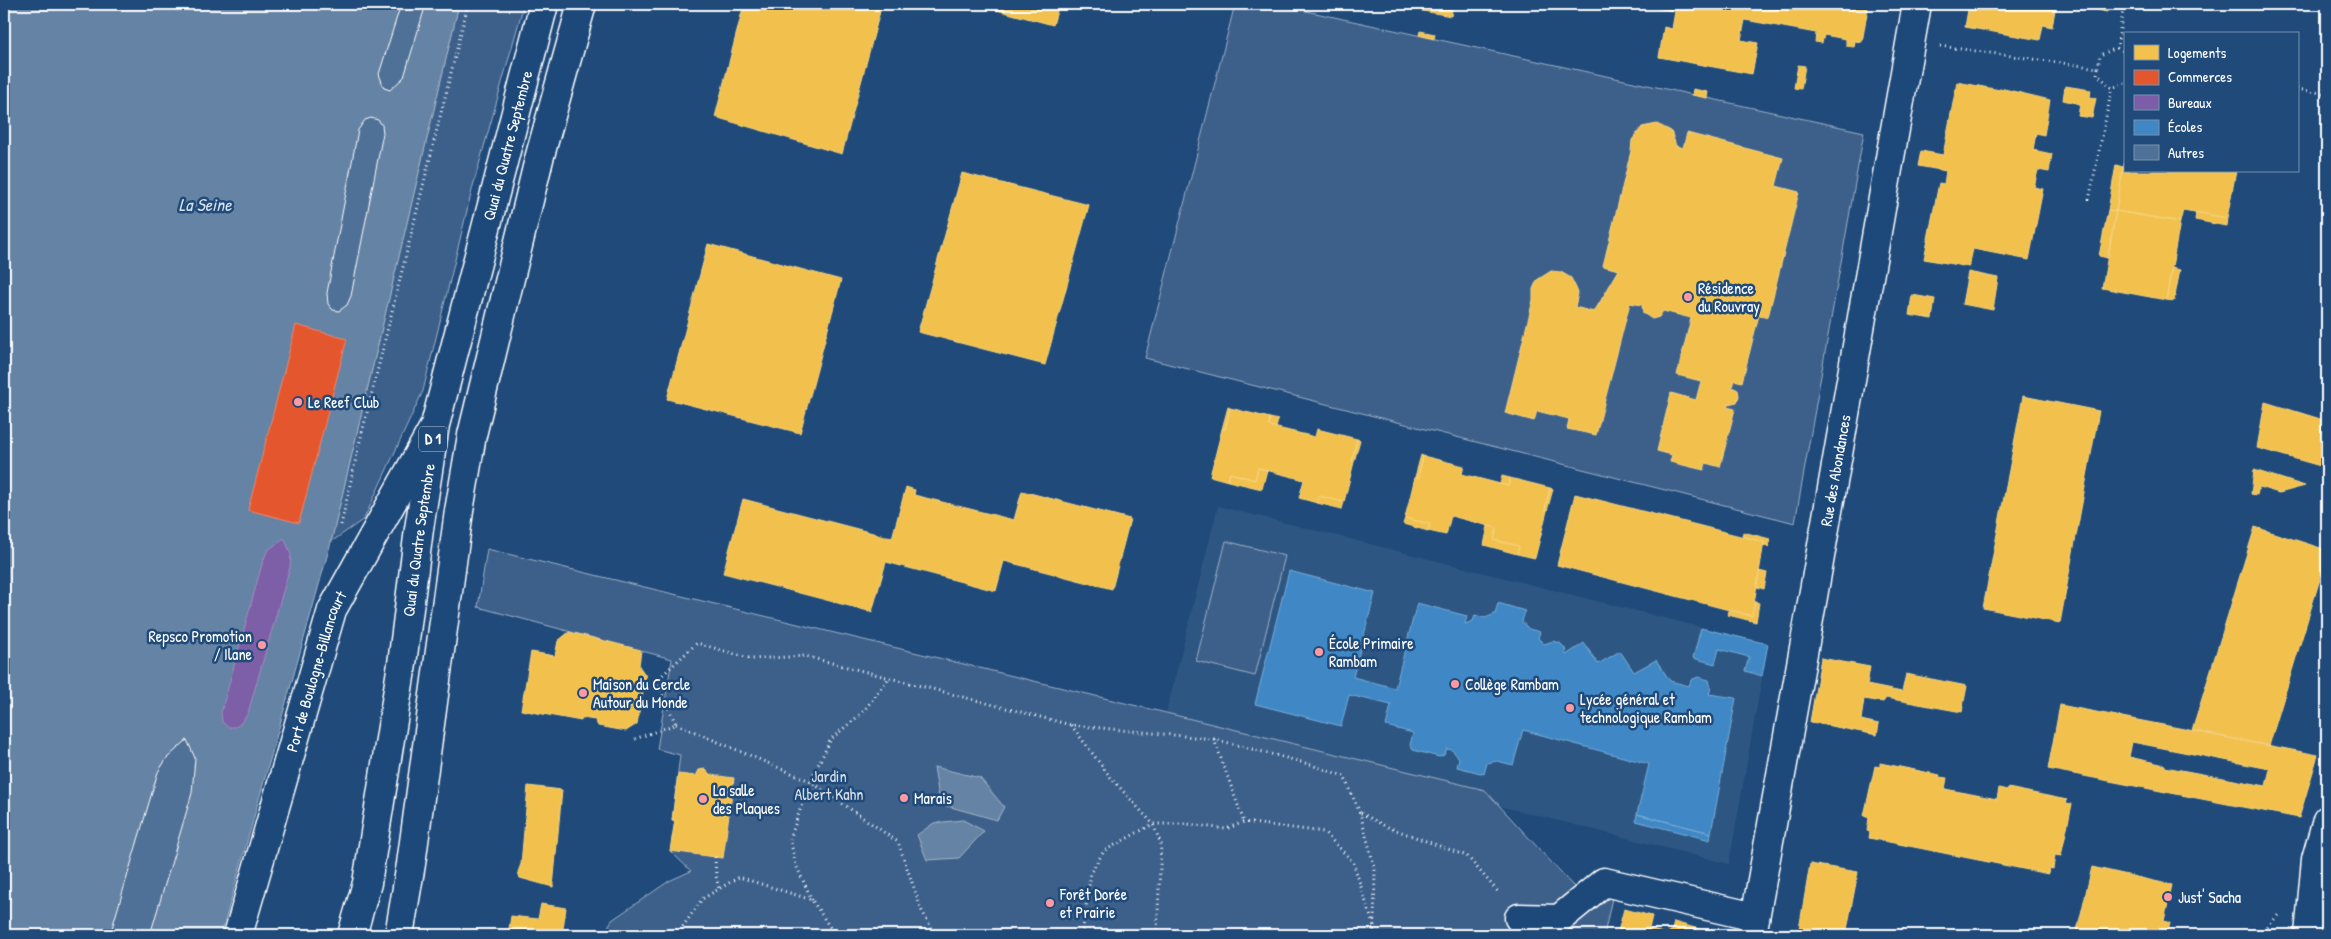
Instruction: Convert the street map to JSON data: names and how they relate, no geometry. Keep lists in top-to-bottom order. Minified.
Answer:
{"streets":{"main road":["Quai du Quatre Septembre","D 1","Rue des Abondances","Port de Boulogne-Billancourt"]},"crossings":[["Quai du Quatre Septembre","Port de Boulogne-Billancourt"]],"water":["La Seine"],"parks":["Jardin Albert Kahn"],"places":["Résidence du Rouvray","Le Reef Club","Repsco Promotion / Ilane","École Primaire Rambam","Collège Rambam","Maison du Cercle Autour du Monde","Lycée général et technologique Rambam","Marais","La salle des Plaques","Just' Sacha","Forêt Dorée et Prairie"],"legend":["Logements","Commerces","Bureaux","Écoles","Autres"]}
